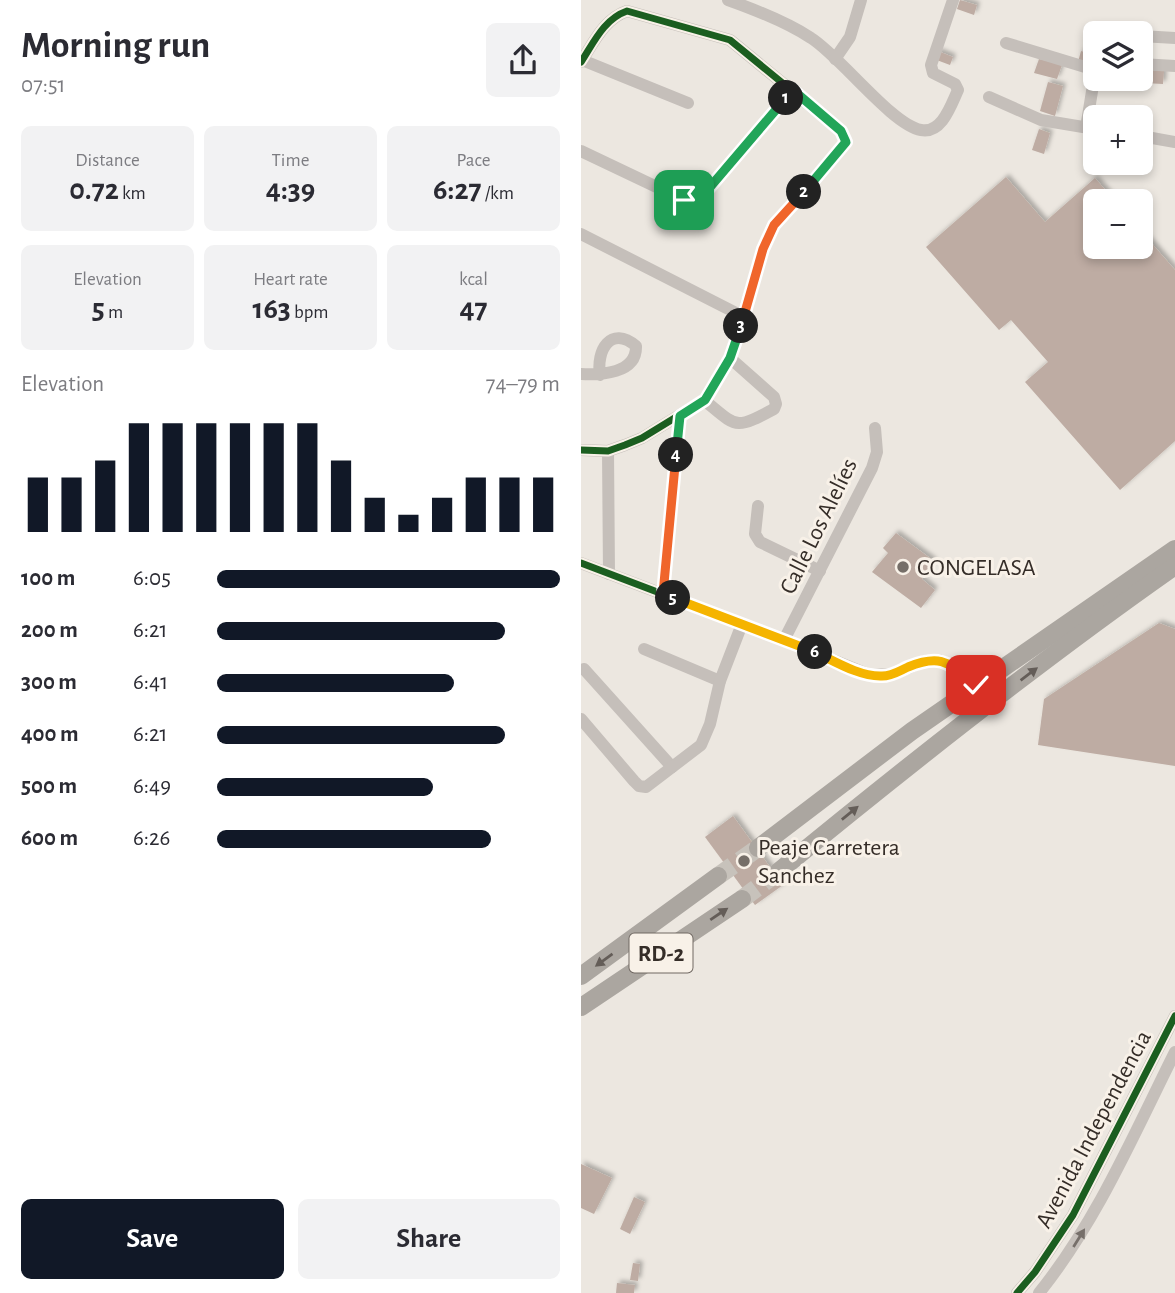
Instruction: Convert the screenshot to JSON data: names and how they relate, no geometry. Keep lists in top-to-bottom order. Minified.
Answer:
{"streets":{"highway":["RD-2"],"street":["Calle Los Alelíes","Avenida Independencia"]},"places":["CONGELASA","Peaje Carretera Sanchez"],"page":{"heading":["Morning run","07:51"],"map_buttons":["+","−"],"pins":["1","2","3","4","5","6"],"stats":[["Distance","0.72 km"],["Time","4:39"],["Pace","6:27 /km"],["Elevation","5 m"],["Heart rate","163 bpm"],["kcal","47"]],"chart":["Elevation","74–79 m"],"list":[{"name":"100 m","note":"6:05"},{"name":"200 m","note":"6:21"},{"name":"300 m","note":"6:41"},{"name":"400 m","note":"6:21"},{"name":"500 m","note":"6:49"},{"name":"600 m","note":"6:26"}],"buttons":["Save","Share"]}}
